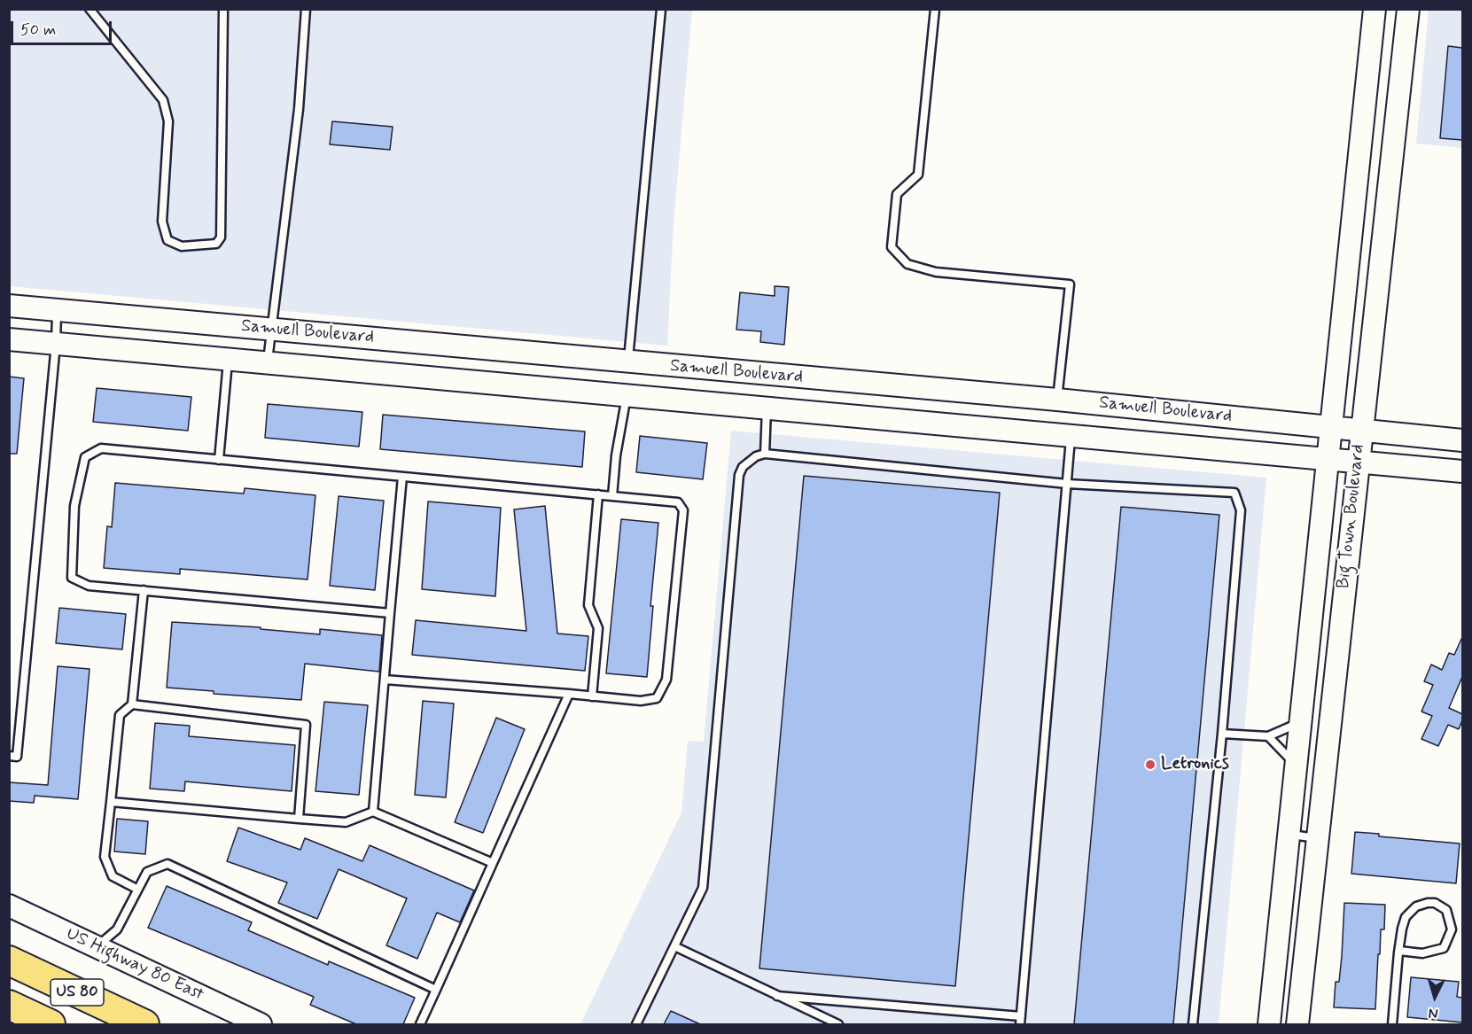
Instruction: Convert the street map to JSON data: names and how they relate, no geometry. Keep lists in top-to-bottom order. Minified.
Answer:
{"streets":{"highway":["US 80"],"main road":["Samuell Boulevard","Big Town Boulevard","US Highway 80 East"]},"crossings":[["Samuell Boulevard","Big Town Boulevard"]],"places":["Letronics"],"scale_bar":"50 m","north":"bottom"}
